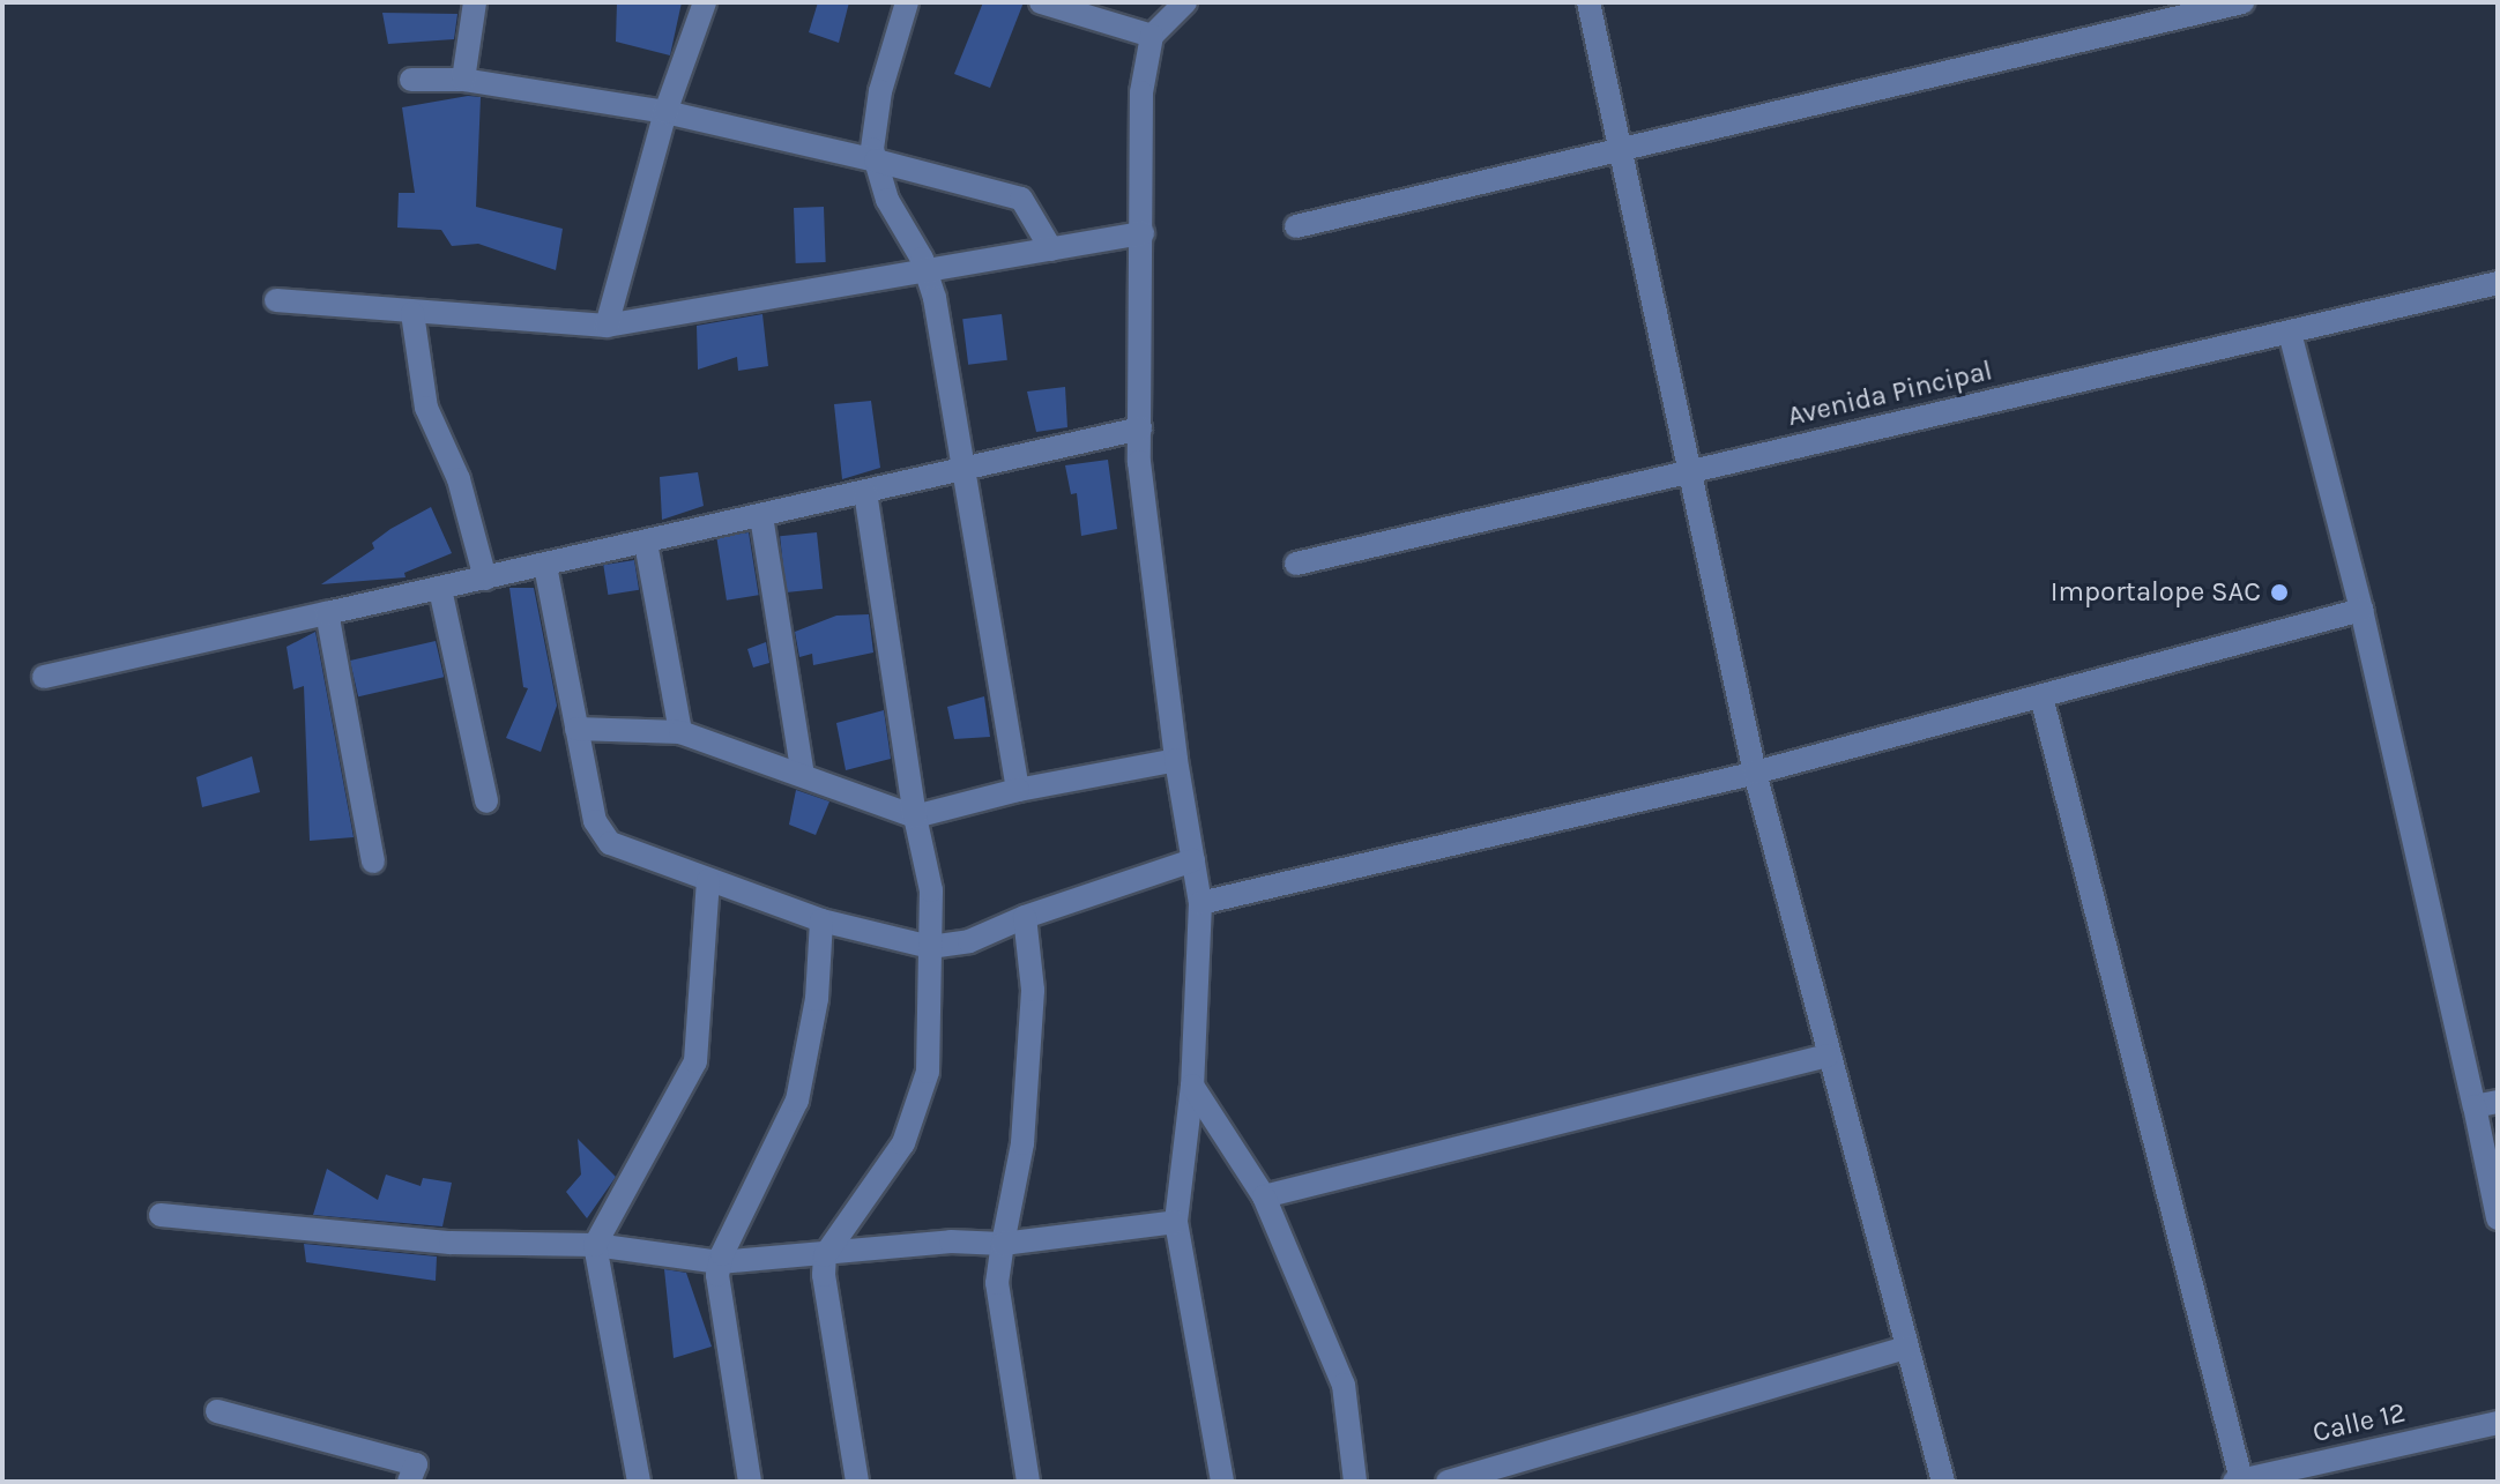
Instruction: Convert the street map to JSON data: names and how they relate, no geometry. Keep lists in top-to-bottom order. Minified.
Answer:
{"streets":{"street":["Avenida Pincipal","Calle 12"]},"places":["Importalope SAC"]}
